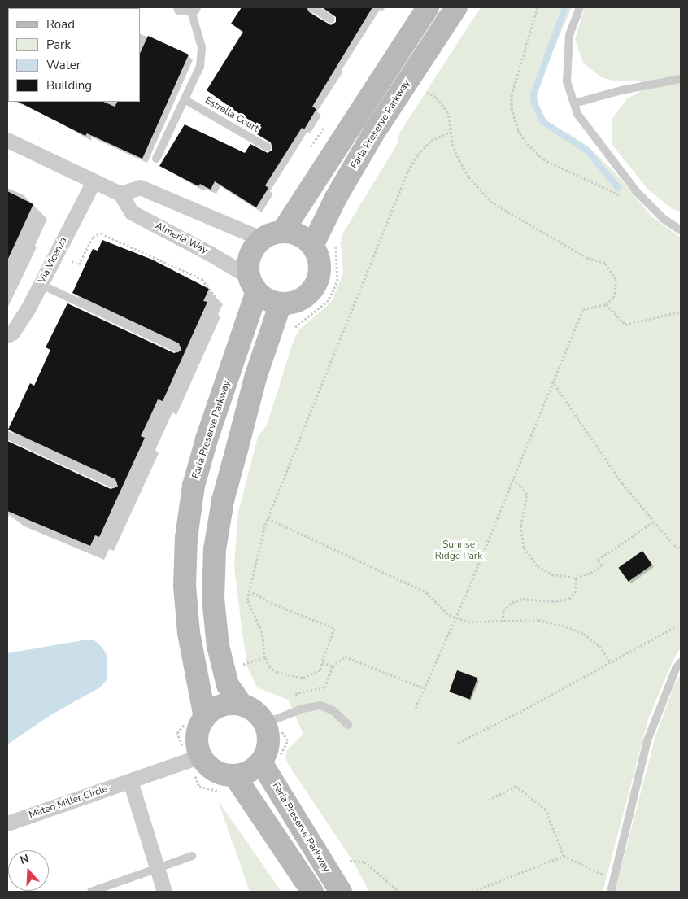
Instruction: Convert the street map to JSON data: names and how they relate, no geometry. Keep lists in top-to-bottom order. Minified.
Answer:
{"streets":{"street":["Faria Preserve Parkway","Almeria Way","Via Vicenza","Mateo Miller Circle"],"lane":["Estrella Court"]},"crossings":[["Faria Preserve Parkway","Almeria Way"],["Faria Preserve Parkway","Mateo Miller Circle"]],"parks":["Sunrise Ridge Park"],"legend":["Road","Park","Water","Building"],"north":"top"}
